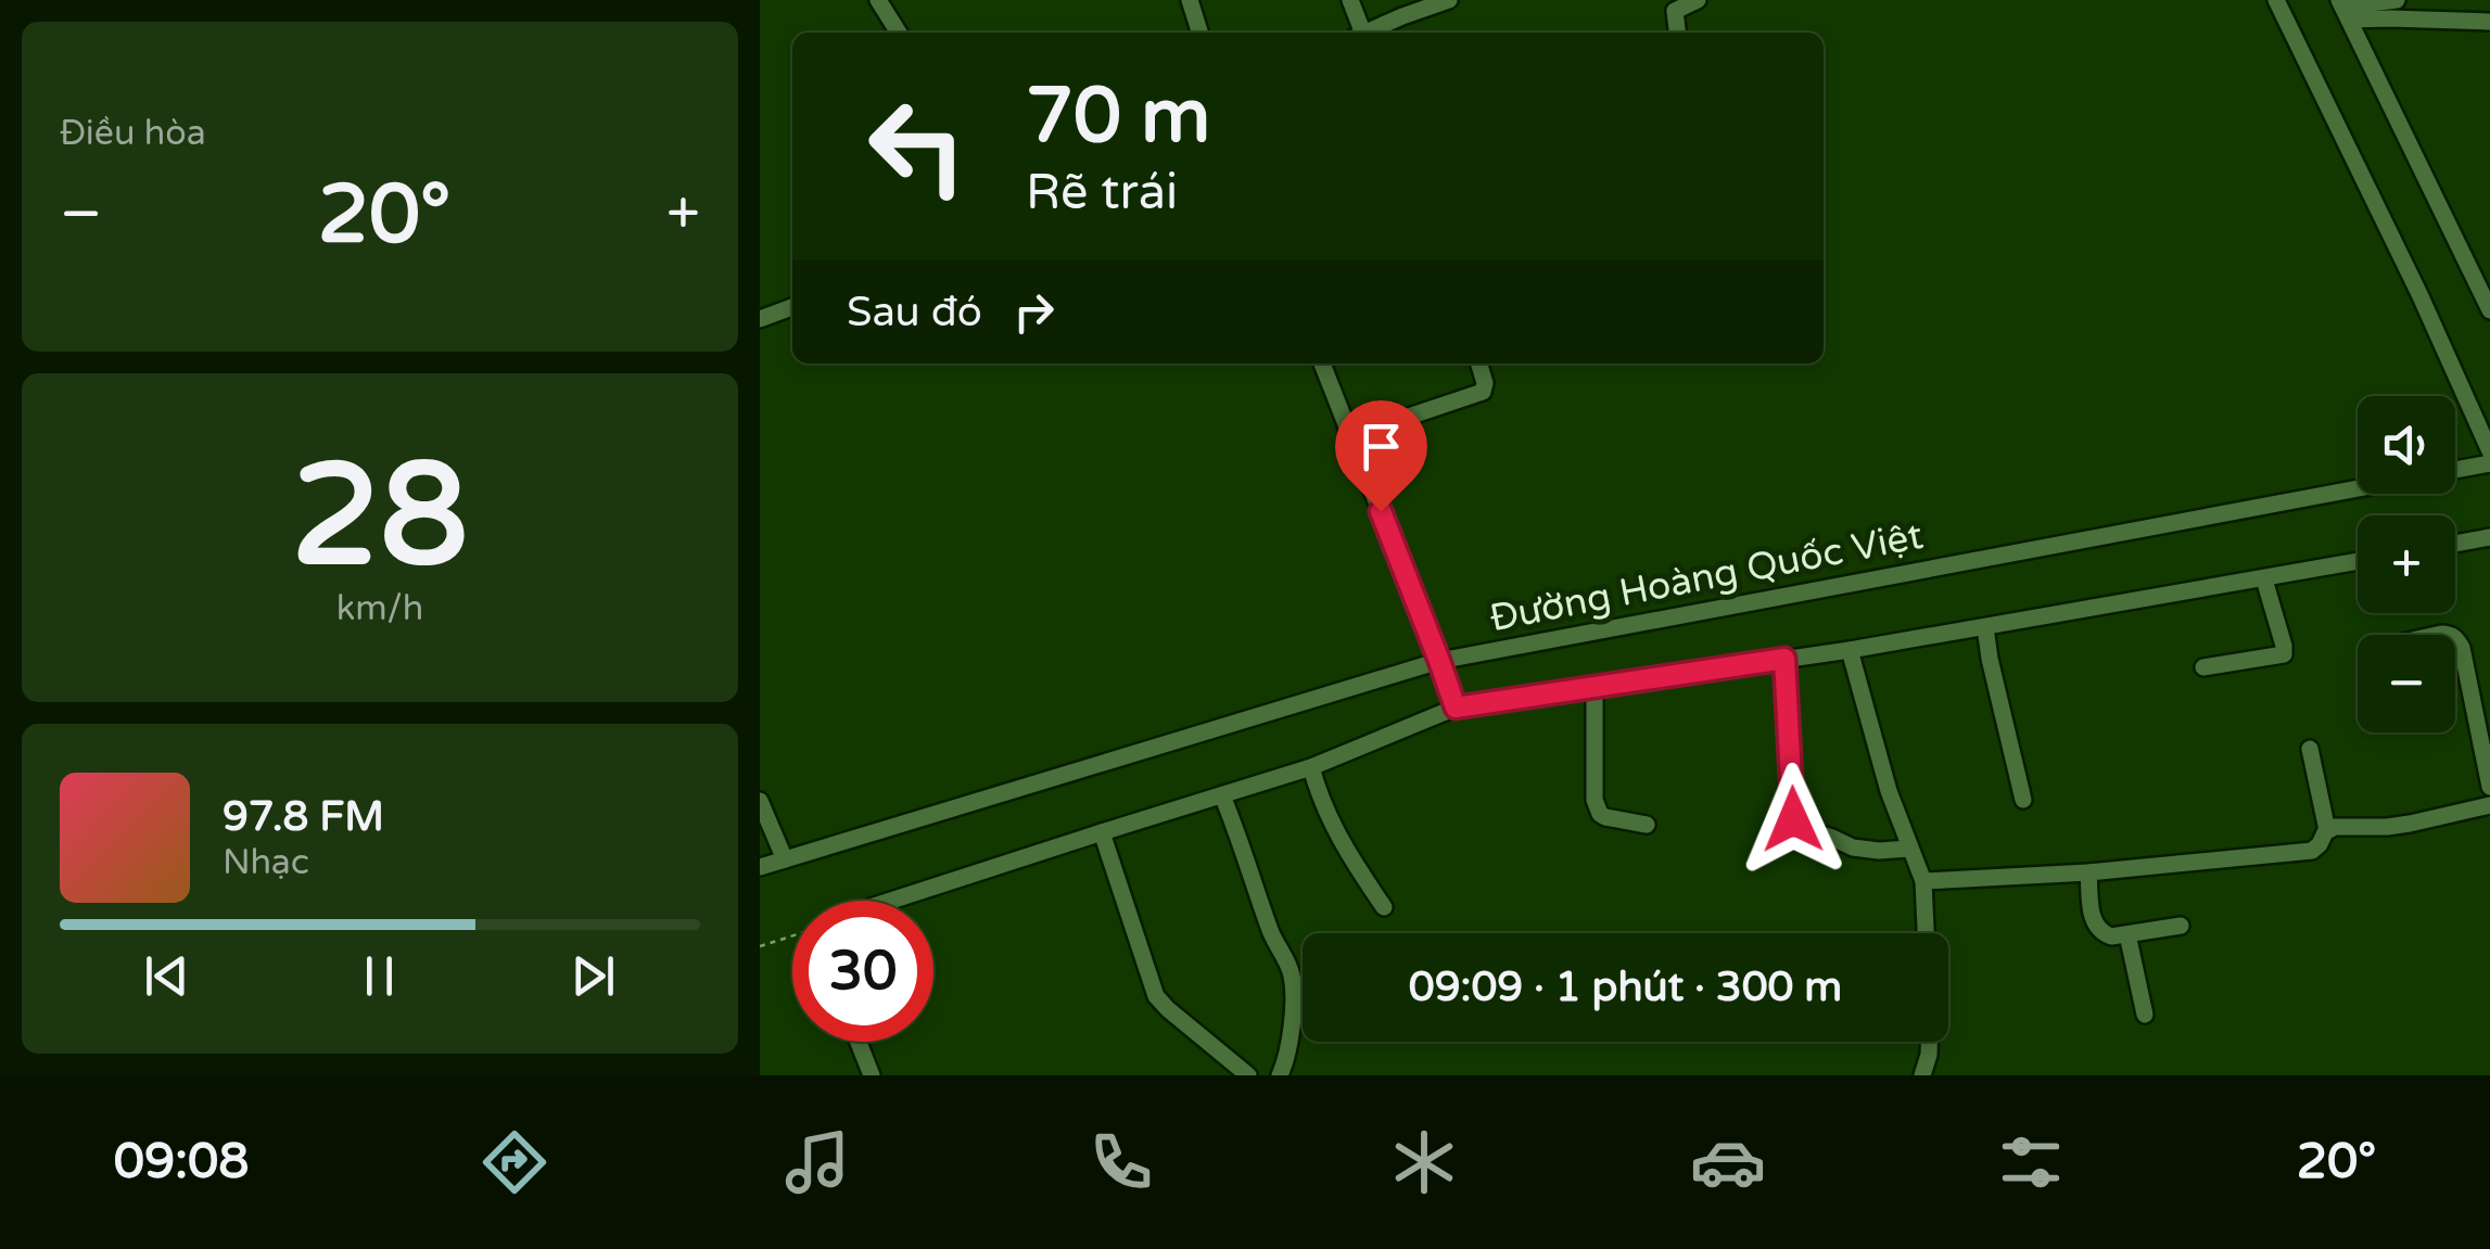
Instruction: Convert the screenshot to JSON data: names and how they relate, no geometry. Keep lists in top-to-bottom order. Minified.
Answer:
{"streets":{"street":["Đường Hoàng Quốc Việt"]},"page":{"tile":["Điều hòa",["28","km/h"]],"turn":["70 m","Rẽ trái"],"heat":["−","20°","+"],"then":"Sau đó","map_buttons":["+","−"],"song":["97.8 FM","Nhạc"],"limit":"30","trip":"09:09 · 1 phút · 300 m","tabs":["09:08","20°"]}}
